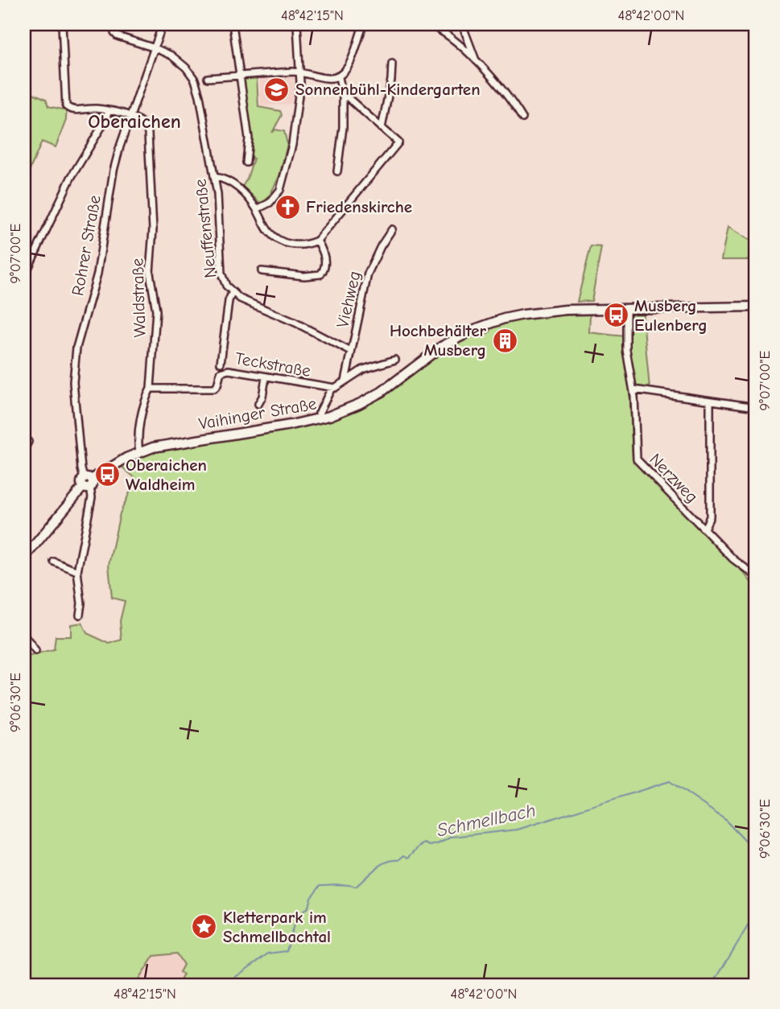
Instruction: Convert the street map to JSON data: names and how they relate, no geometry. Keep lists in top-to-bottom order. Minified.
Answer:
{"streets":{"main road":["Vaihinger Straße"],"street":["Neuffenstraße","Rohrer Straße","Waldstraße","Viehweg","Teckstraße","Nerzweg"]},"crossings":[["Neuffenstraße","Rohrer Straße"],["Neuffenstraße","Viehweg"],["Rohrer Straße","Waldstraße"],["Rohrer Straße","Vaihinger Straße"],["Waldstraße","Teckstraße"],["Waldstraße","Vaihinger Straße"],["Viehweg","Teckstraße"],["Vaihinger Straße","Nerzweg"]],"districts":["Oberaichen"],"water":["Schmellbach"],"places":{"school or university":["Sonnenbühl-Kindergarten"],"church":["Friedenskirche"],"bus stop":["Musberg Eulenberg","Oberaichen Waldheim"],"building":["Hochbehälter Musberg"],"place":["Kletterpark im Schmellbachtal"]},"coordinates":["48°42'15\"N","48°42'00\"N","9°07'00\"E","9°06'30\"E"]}
